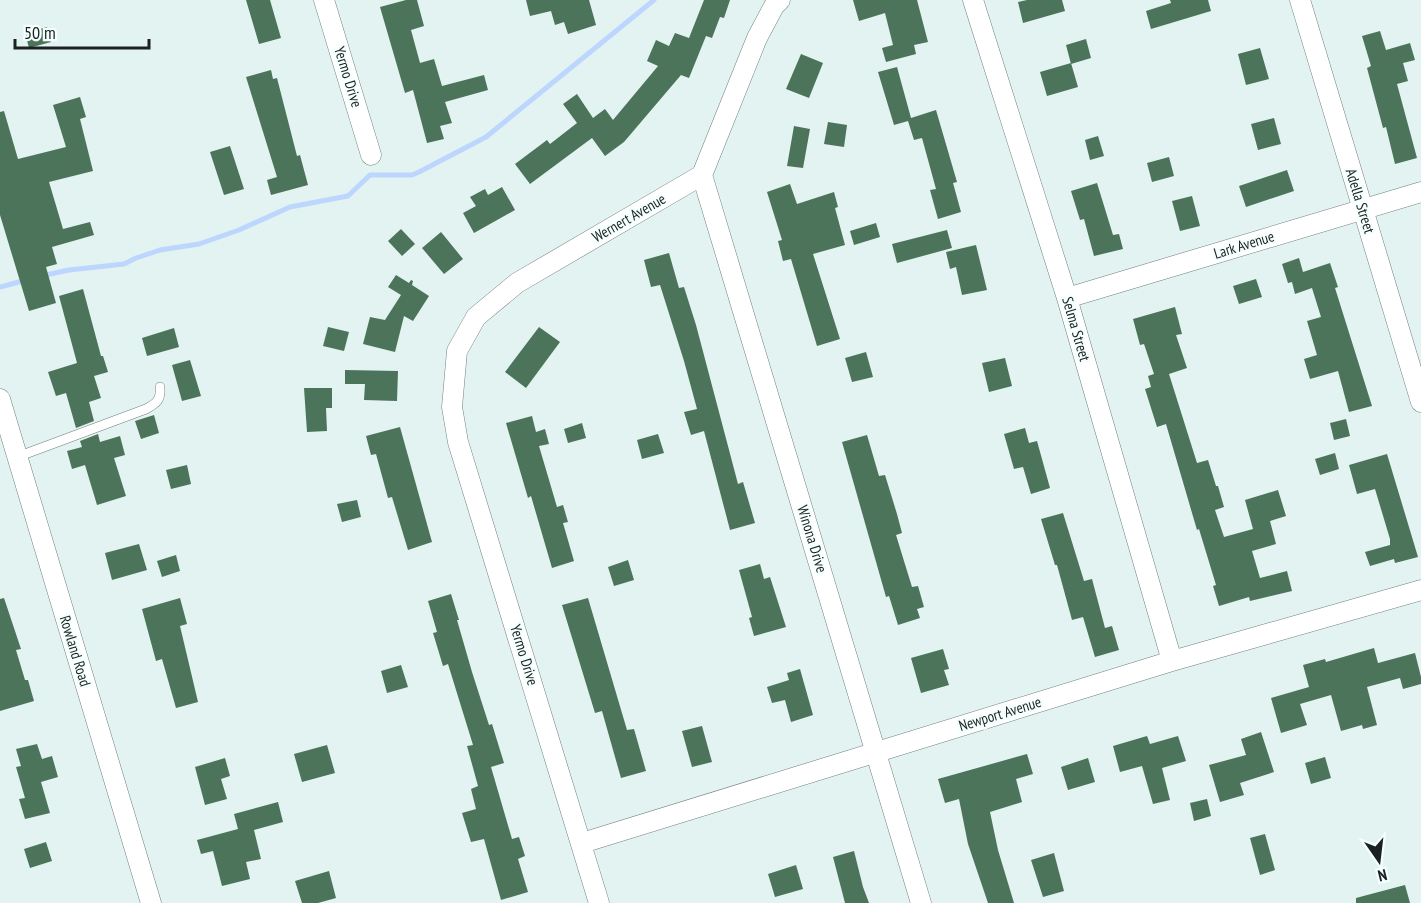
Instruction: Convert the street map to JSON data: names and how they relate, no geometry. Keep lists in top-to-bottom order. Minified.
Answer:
{"streets":{"street":["Yermo Drive","Adella Street","Wernert Avenue","Lark Avenue","Selma Street","Winona Drive","Rowland Road","Newport Avenue"]},"crossings":[["Yermo Drive","Wernert Avenue"],["Yermo Drive","Newport Avenue"],["Adella Street","Lark Avenue"],["Wernert Avenue","Winona Drive"],["Lark Avenue","Selma Street"],["Selma Street","Newport Avenue"],["Winona Drive","Newport Avenue"]],"scale_bar":"50 m","north":"bottom"}
